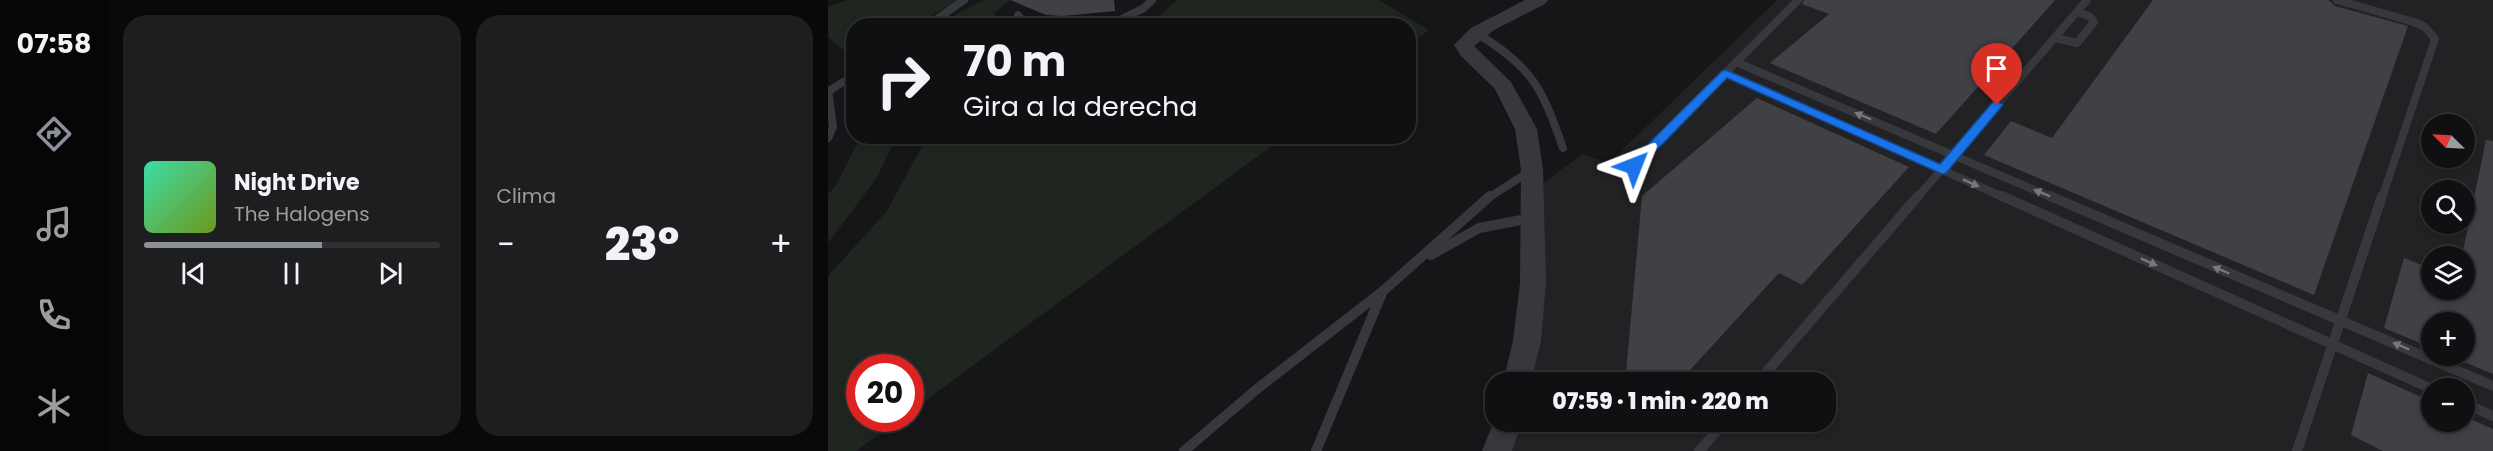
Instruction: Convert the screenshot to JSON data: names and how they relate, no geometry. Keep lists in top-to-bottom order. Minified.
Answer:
{"north":"top left","page":{"tabs":"07:58","tile":"Clima","turn":["70 m","Gira a la derecha"],"map_buttons":["+","−"],"song":["Night Drive","The Halogens"],"heat":["−","23°","+"],"limit":"20","trip":"07:59 · 1 min · 220 m"}}
